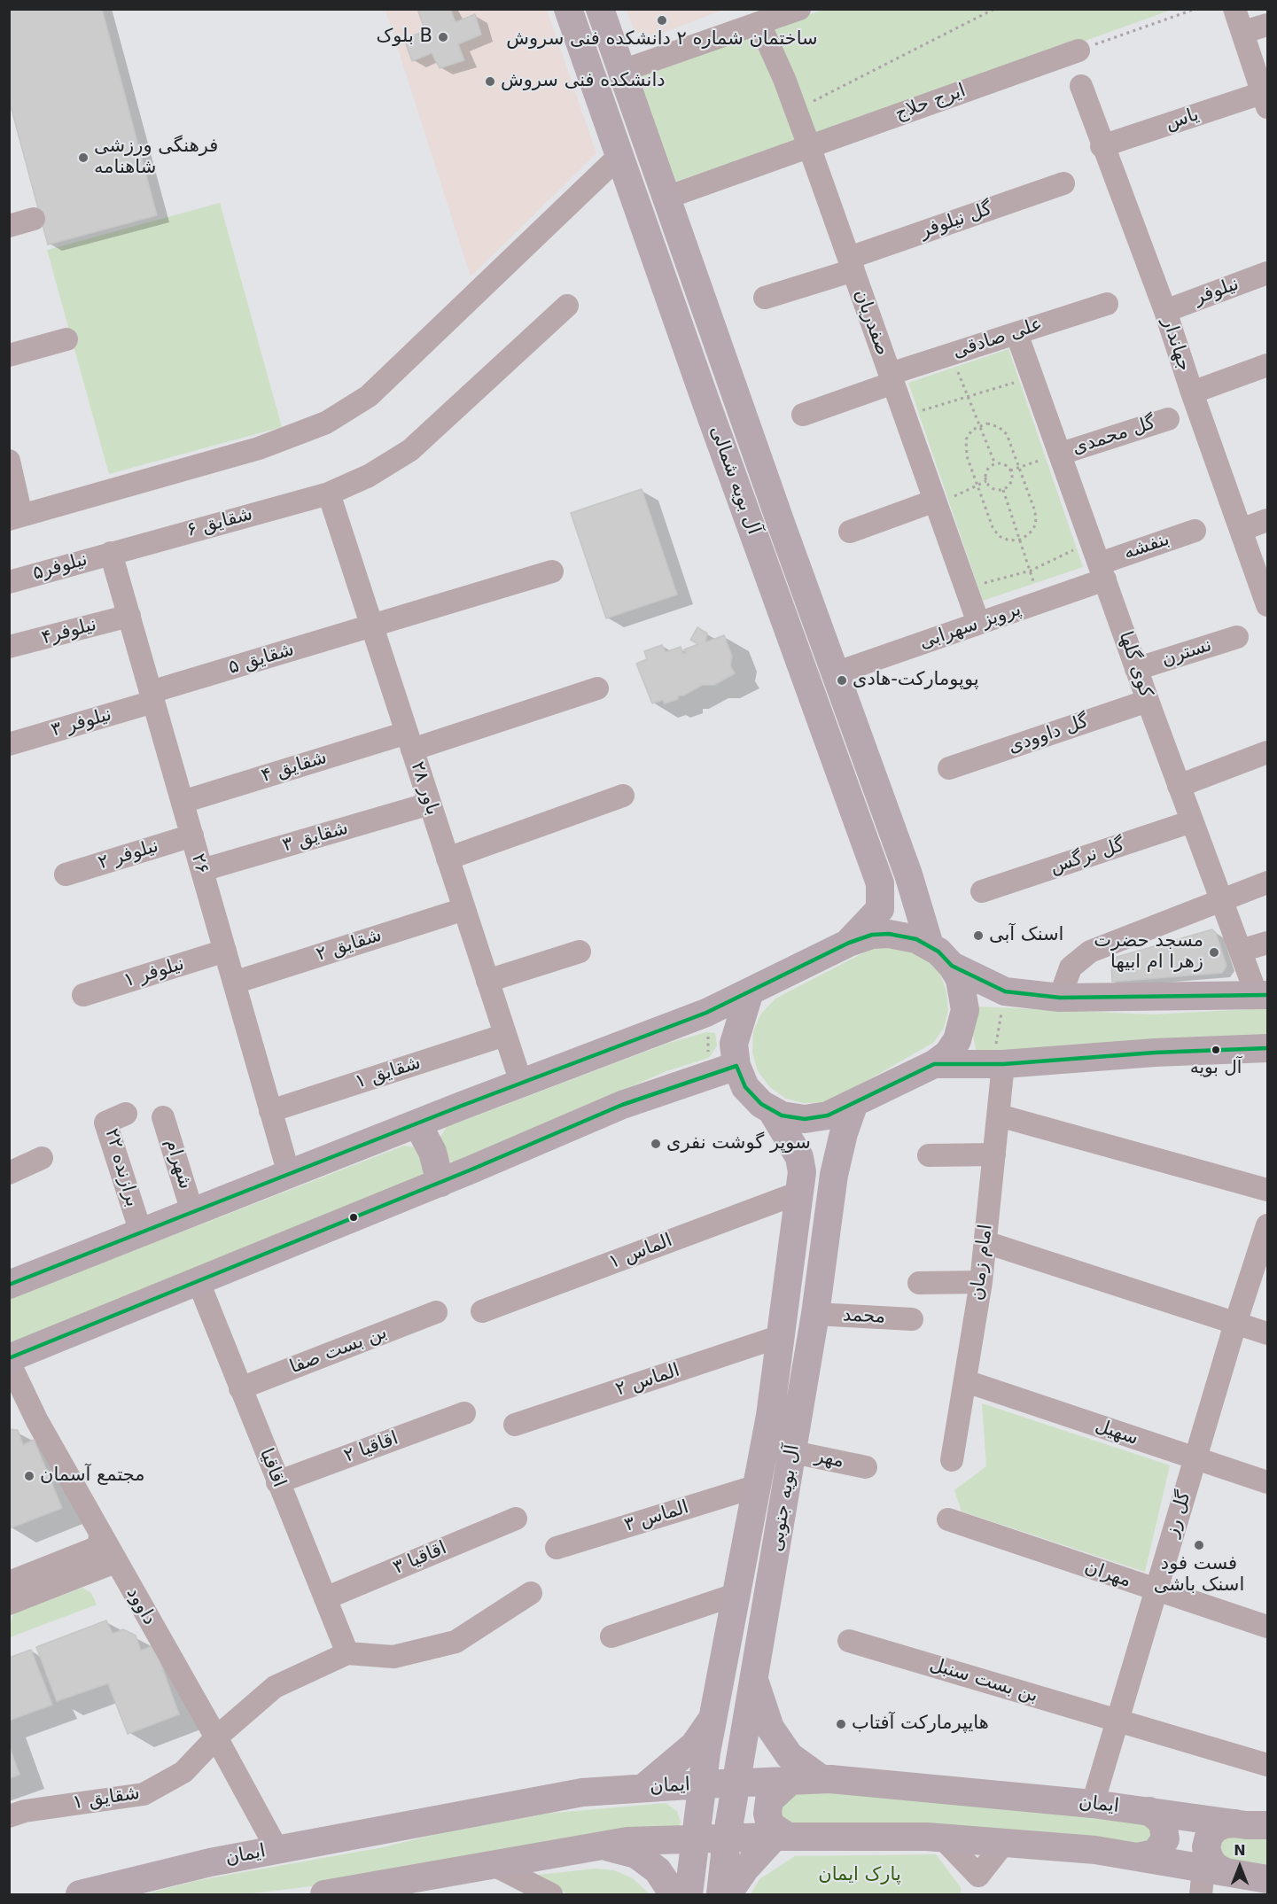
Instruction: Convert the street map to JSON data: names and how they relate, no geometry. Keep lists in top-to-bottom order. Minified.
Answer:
{"streets":{"main road":["آل بویه شمالی","آل بویه جنوبی","ایمان"],"street":["ایرج حلاج","یاس","گل نیلوفر","نیلوفر","صفدریان","علی صادقی","جهاندار","گل محمدی","شقایق ۶","بنفشه","نیلوفر۵","پرویز سهرابی","نیلوفر۴","نسترن","شقایق ۵","کوی گلها","نیلوفر ۳","گل داوودی","شقایق ۴","باور ۲۸","شقایق ۳","نیلوفر ۲","گل نرگس","۲۶","شقایق ۲","نیلوفر ۱","شقایق ۱","شهرام","برازنده ۲۲","الماس ۱","امام زمان","محمد","بن بست صفا","الماس ۲","سهیل","اقاقیا ۲","مهر","اقاقیا","گل رز","الماس ۳","اقاقیا ۳","مهران","داوود","بن بست سنبل"]},"crossings":[["ایرج حلاج","صفدریان"],["ایرج حلاج","آل بویه شمالی"],["یاس","جهاندار"],["گل نیلوفر","صفدریان"],["نیلوفر","جهاندار"],["صفدریان","علی صادقی"],["صفدریان","پرویز سهرابی"],["علی صادقی","کوی گلها"],["گل محمدی","کوی گلها"],["آل بویه شمالی","پرویز سهرابی"],["شقایق ۶","نیلوفر۵"],["شقایق ۶","باور ۲۸"],["شقایق ۶","۲۶"],["بنفشه","پرویز سهرابی"],["بنفشه","کوی گلها"],["نیلوفر۵","۲۶"],["پرویز سهرابی","کوی گلها"],["نیلوفر۴","۲۶"],["نسترن","کوی گلها"],["شقایق ۵","نیلوفر ۳"],["شقایق ۵","باور ۲۸"],["شقایق ۵","۲۶"],["کوی گلها","گل داوودی"],["کوی گلها","گل نرگس"],["نیلوفر ۳","۲۶"],["شقایق ۴","باور ۲۸"],["شقایق ۴","۲۶"],["باور ۲۸","شقایق ۳"],["باور ۲۸","شقایق ۲"],["باور ۲۸","شقایق ۱"],["شقایق ۳","۲۶"],["نیلوفر ۲","۲۶"],["۲۶","شقایق ۲"],["۲۶","نیلوفر ۱"],["۲۶","شقایق ۱"],["شقایق ۱","اقاقیا"],["شقایق ۱","داوود"],["الماس ۱","آل بویه جنوبی"],["امام زمان","سهیل"],["محمد","آل بویه جنوبی"],["بن بست صفا","اقاقیا"],["الماس ۲","آل بویه جنوبی"],["سهیل","گل رز"],["اقاقیا ۲","اقاقیا"],["مهر","آل بویه جنوبی"],["اقاقیا","اقاقیا ۳"],["آل بویه جنوبی","الماس ۳"],["آل بویه جنوبی","ایمان"],["گل رز","مهران"],["گل رز","بن بست سنبل"],["گل رز","ایمان"],["داوود","ایمان"]],"parks":["پارک ایمان"],"places":["ساختمان شماره ۲ دانشکده فنی سروش","بلوک B","دانشکده فنی سروش","فرهنگی ورزشی شاهنامه","پوپومارکت-هادی","اسنک آبی","مسجد حضرت زهرا ام ابیها","آل بویه","سوپر گوشت نفری","مجتمع آسمان","فست فود اسنک باشی","هایپرمارکت آفتاب"],"north":"top"}
